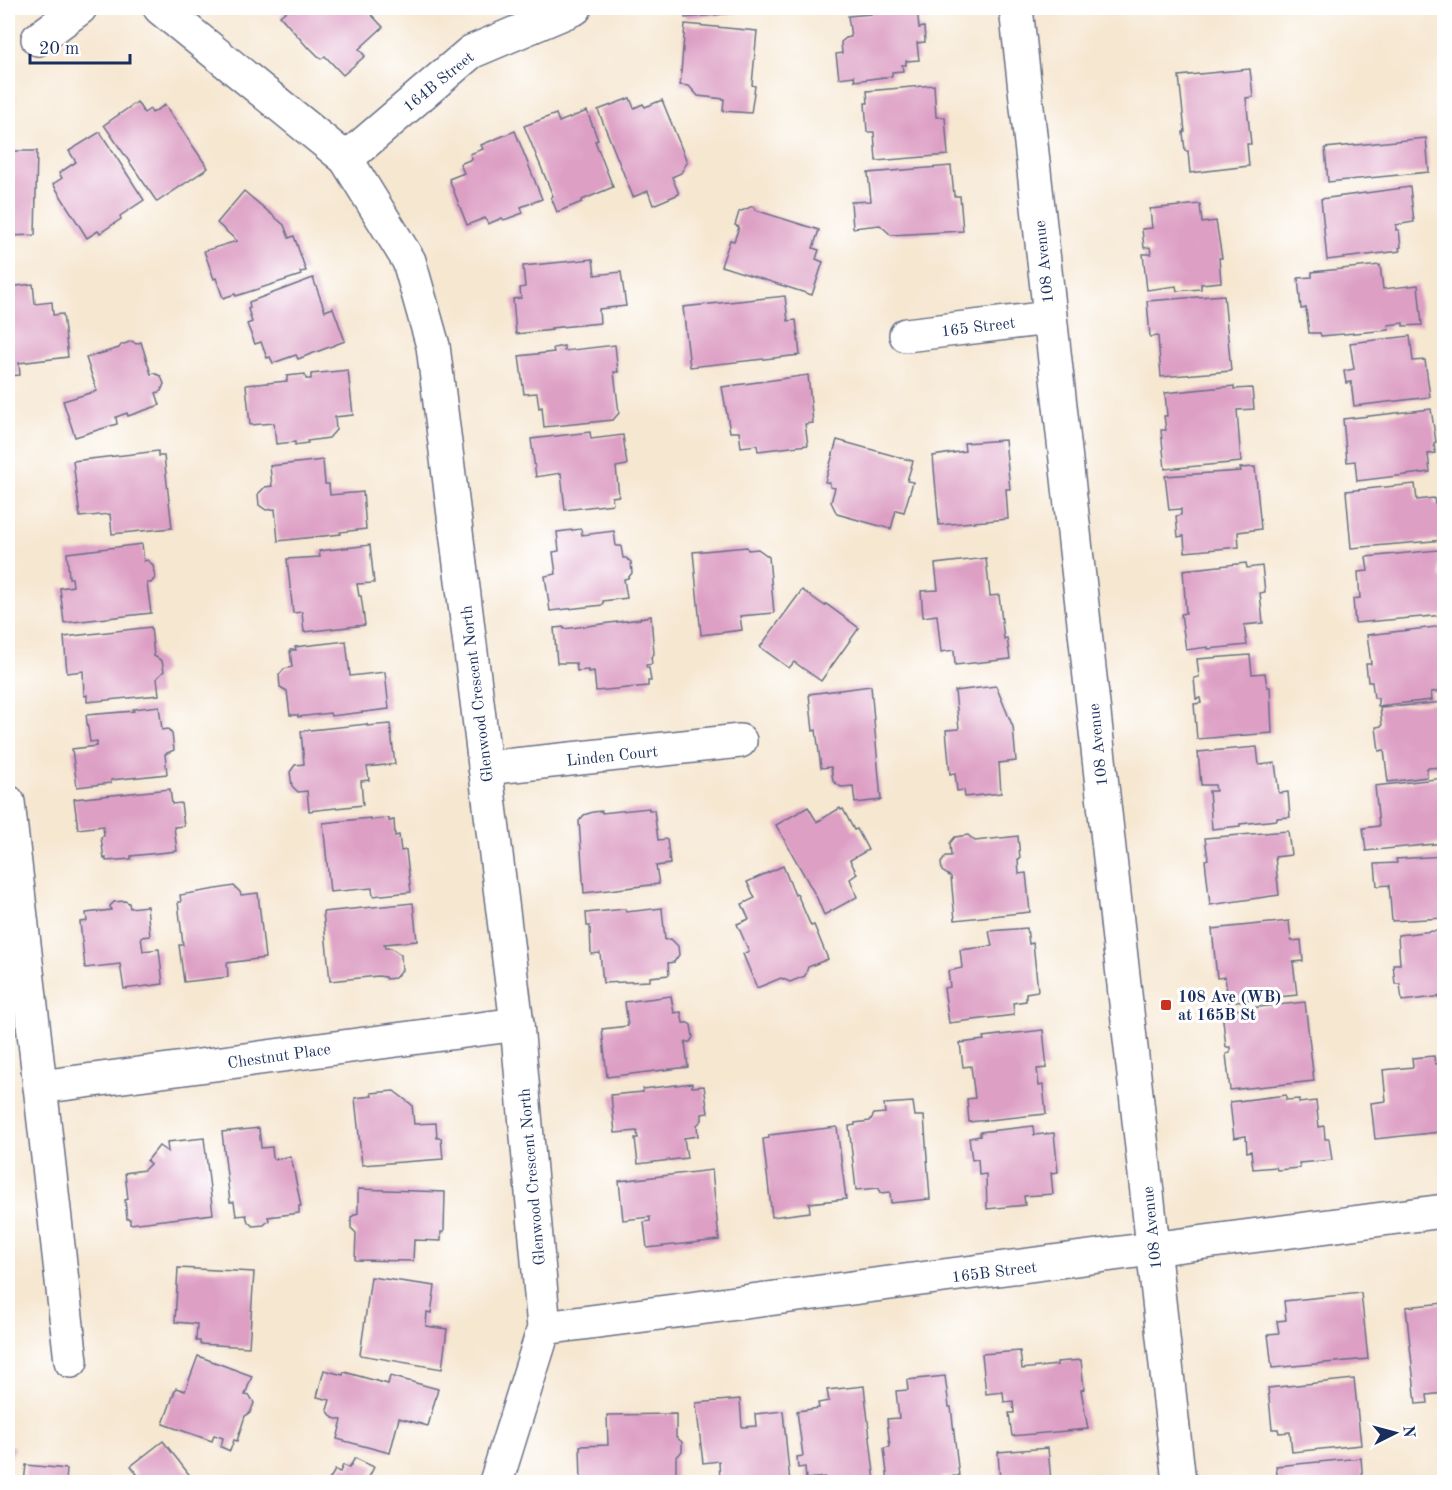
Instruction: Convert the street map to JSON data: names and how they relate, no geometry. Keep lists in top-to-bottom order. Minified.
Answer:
{"streets":{"street":["164B Street","108 Avenue","165 Street","Glenwood Crescent North","Linden Court","Chestnut Place","165B Street"]},"crossings":[["164B Street","Glenwood Crescent North"],["108 Avenue","165 Street"],["108 Avenue","165B Street"],["Glenwood Crescent North","Linden Court"],["Glenwood Crescent North","Chestnut Place"],["Glenwood Crescent North","165B Street"]],"places":{"transit":["108 Ave (WB) at 165B St"]},"scale_bar":"20 m","north":"right"}
